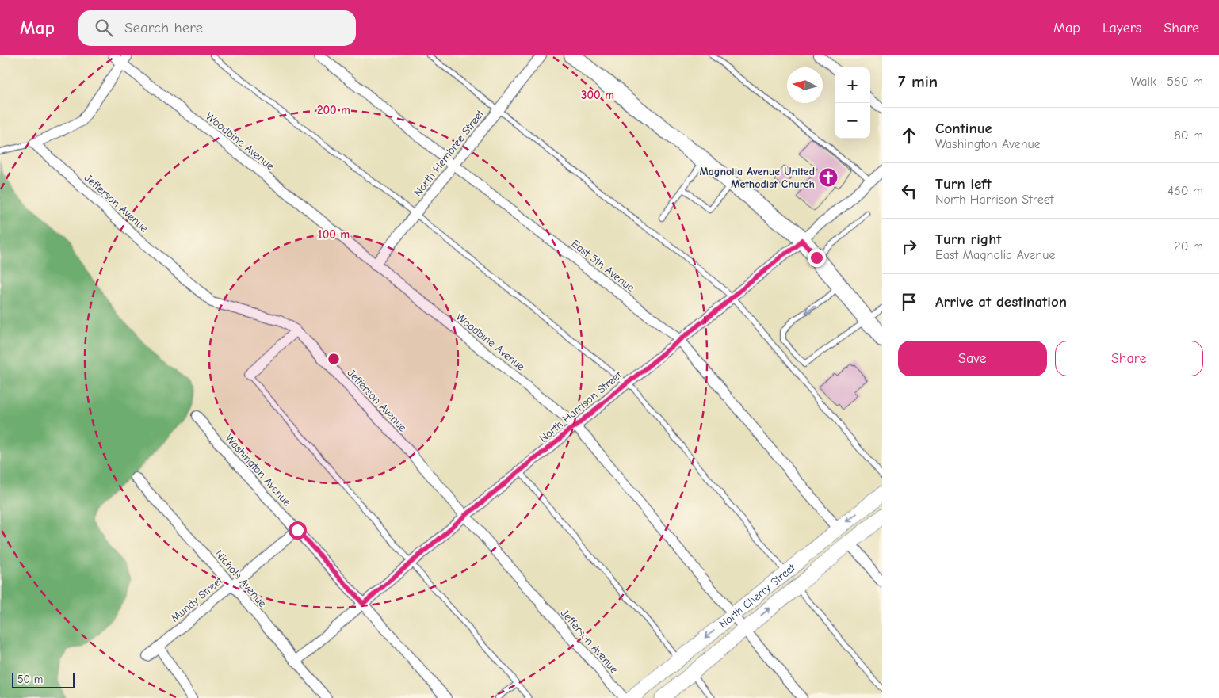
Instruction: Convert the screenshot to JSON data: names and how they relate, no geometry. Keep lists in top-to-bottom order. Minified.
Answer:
{"streets":{"main road":["North Cherry Street"],"street":["Woodbine Avenue","North Hembree Street","Jefferson Avenue","East 5th Avenue","North Harrison Street","Washington Avenue","Nichols Avenue","Mundy Street"]},"crossings":[["Woodbine Avenue","North Hembree Street"],["Woodbine Avenue","North Harrison Street"],["Woodbine Avenue","North Cherry Street"],["North Hembree Street","East 5th Avenue"],["Jefferson Avenue","North Harrison Street"],["East 5th Avenue","North Harrison Street"],["East 5th Avenue","North Cherry Street"],["North Harrison Street","Washington Avenue"],["North Harrison Street","Nichols Avenue"],["Washington Avenue","Mundy Street"],["Nichols Avenue","Mundy Street"]],"places":{"church":["Magnolia Avenue United Methodist Church"]},"scale_bar":"50 m","north":"left","page":{"header":"Map","search":"Search here","nav":["Map","Layers","Share"],"heading":["7 min","Walk · 560 m"],"map_buttons":["+","−"],"list":[["Continue","Washington Avenue","80 m"],["Turn left","North Harrison Street","460 m"],["Turn right","East Magnolia Avenue","20 m"],"Arrive at destination"],"buttons":["Save","Share"],"scale":"50 m"},"rings":["300 m","200 m","100 m"]}
